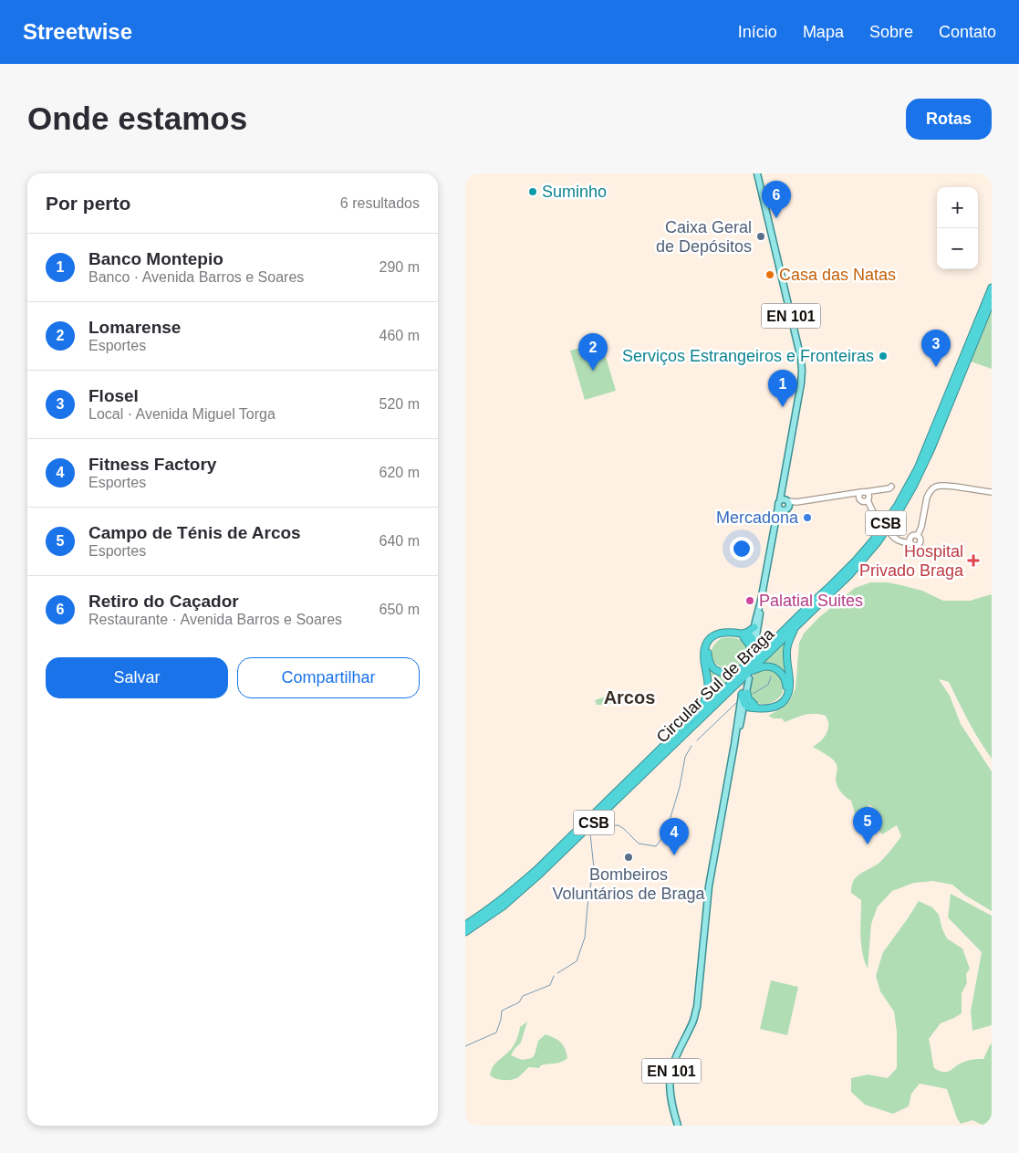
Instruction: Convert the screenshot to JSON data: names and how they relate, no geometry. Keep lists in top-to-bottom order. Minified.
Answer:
{"streets":{"highway":["CSB","Circular Sul de Braga"],"main road":["EN 101"]},"crossings":[["CSB","Circular Sul de Braga"]],"districts":["Arcos"],"places":{"other":["Suminho","Caixa Geral de Depósitos","Casa das Natas","Serviços Estrangeiros e Fronteiras","Mercadona","Palatial Suites","Bombeiros Voluntários de Braga"],"health":["Hospital Privado Braga"]},"page":{"header":"Streetwise","nav":["Início","Mapa","Sobre","Contato"],"buttons":["Rotas",["Salvar","Compartilhar"]],"title":"Onde estamos","heading":["Por perto","6 resultados"],"pins":["6","3","2","1","5","4"],"map_buttons":["+","−"],"list":[{"mark":"1","name":"Banco Montepio","note":"Banco · Avenida Barros e Soares","value":"290 m"},{"mark":"2","name":"Lomarense","note":"Esportes","value":"460 m"},{"mark":"3","name":"Flosel","note":"Local · Avenida Miguel Torga","value":"520 m"},{"mark":"4","name":"Fitness Factory","note":"Esportes","value":"620 m"},{"mark":"5","name":"Campo de Ténis de Arcos","note":"Esportes","value":"640 m"},{"mark":"6","name":"Retiro do Caçador","note":"Restaurante · Avenida Barros e Soares","value":"650 m"}]}}
